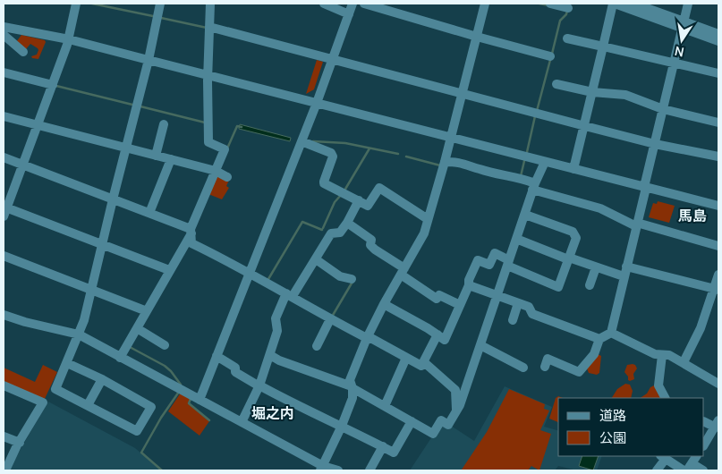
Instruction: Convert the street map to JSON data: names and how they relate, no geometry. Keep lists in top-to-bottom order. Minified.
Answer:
{"districts":["馬島","堀之内"],"legend":["道路","公園"],"north":"bottom"}
